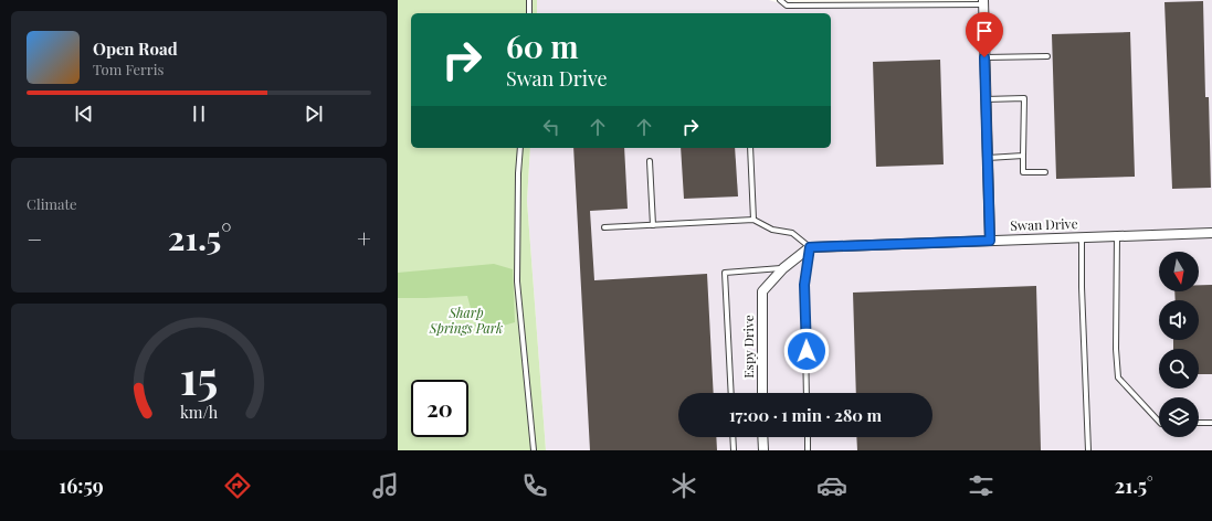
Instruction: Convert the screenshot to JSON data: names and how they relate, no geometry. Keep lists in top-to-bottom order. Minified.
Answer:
{"streets":{"street":["Swan Drive","Espy Drive"]},"parks":["Sharp Springs Park"],"north":"bottom","page":{"turn":["60 m","Swan Drive"],"song":["Open Road","Tom Ferris"],"tile":"Climate","heat":["−","21.5°","+"],"limit":"20","trip":"17:00 · 1 min · 280 m","tabs":["16:59","21.5°"],"gauge":["15","km/h"]}}
